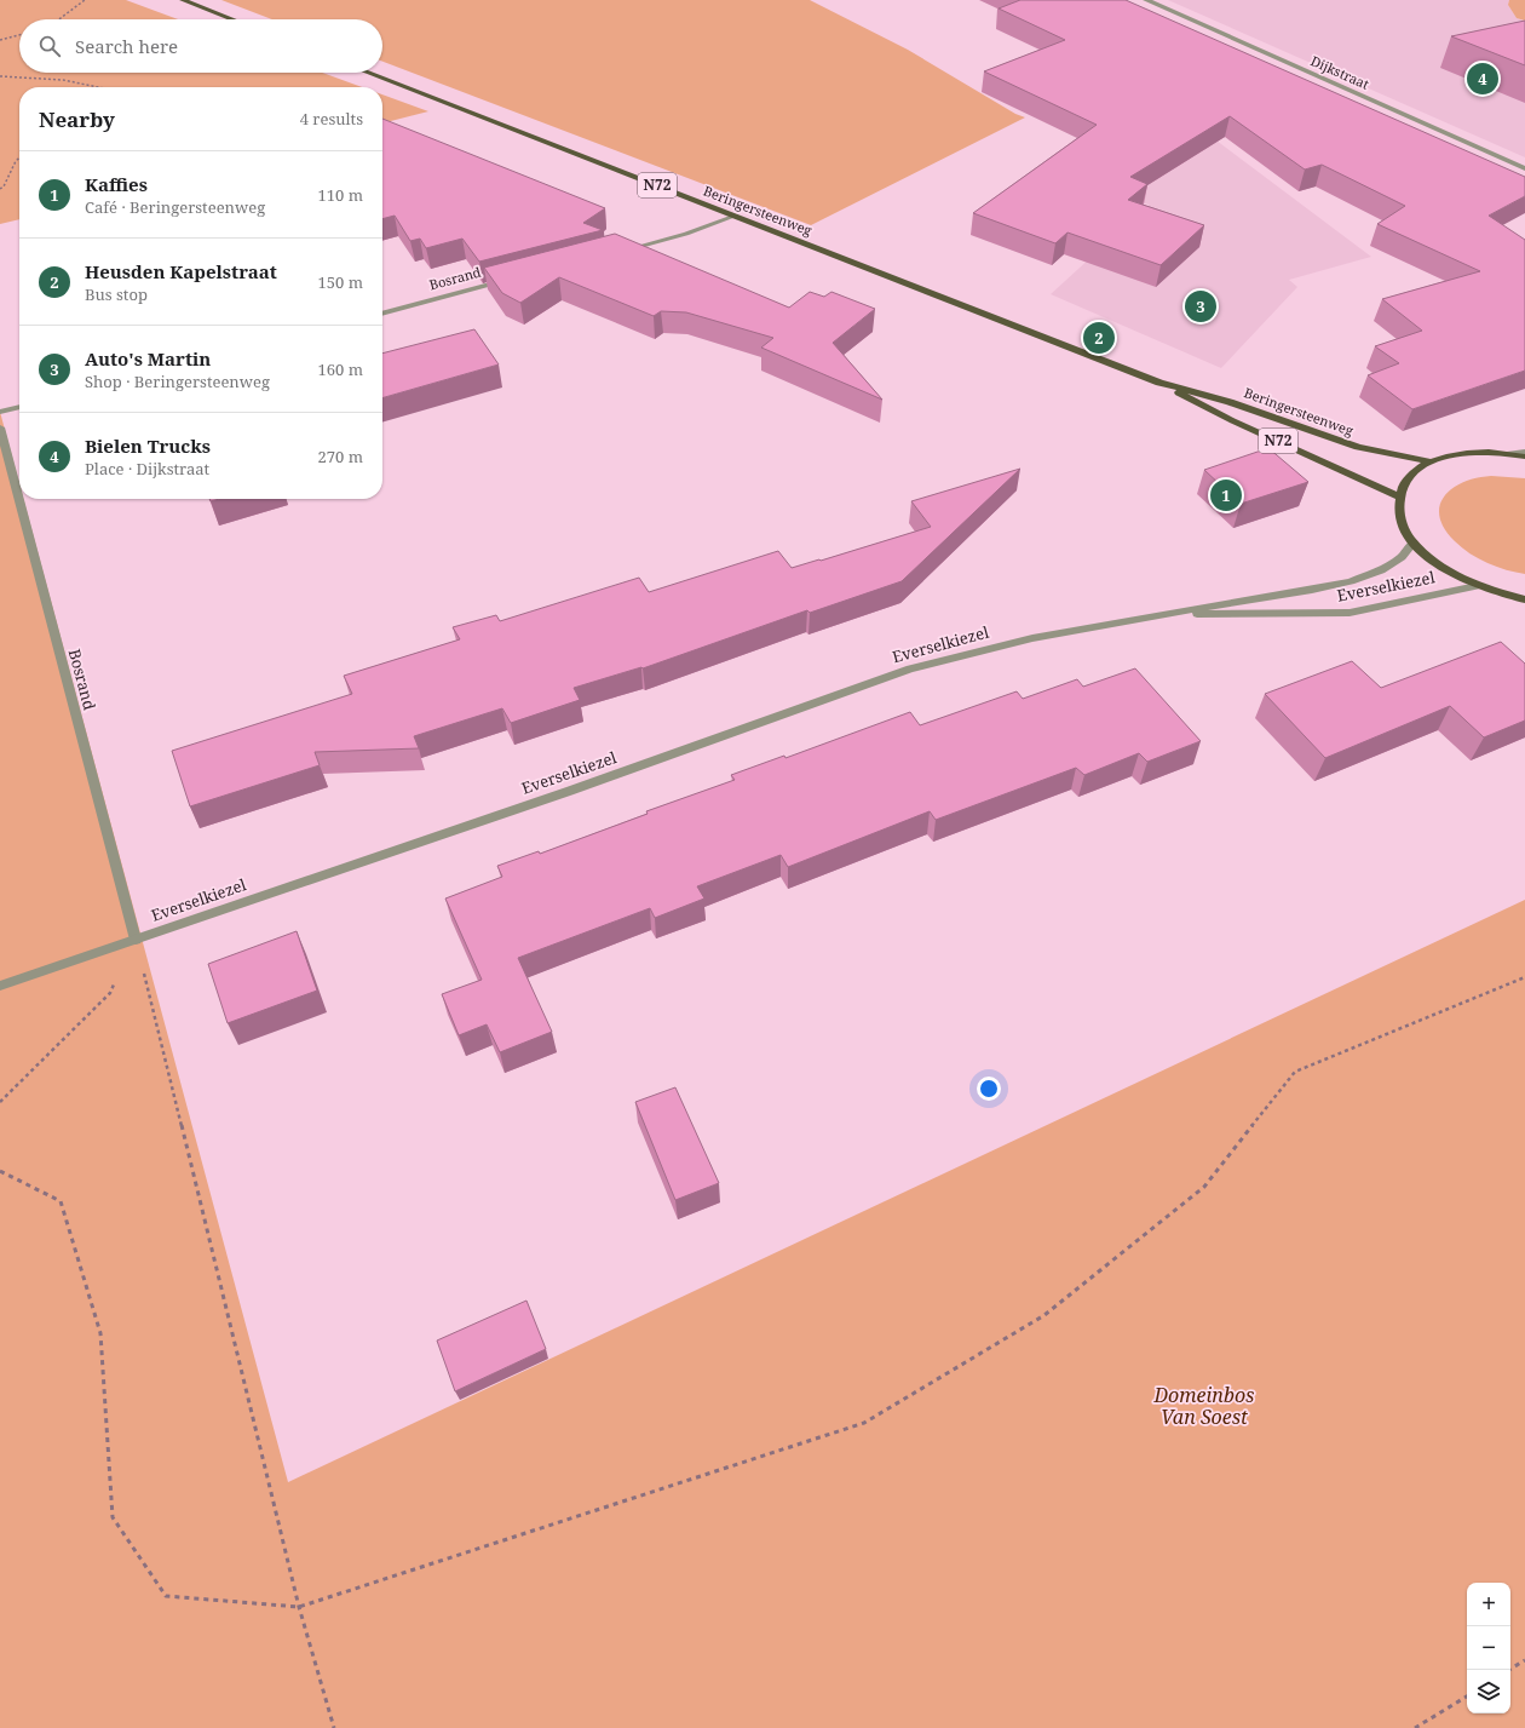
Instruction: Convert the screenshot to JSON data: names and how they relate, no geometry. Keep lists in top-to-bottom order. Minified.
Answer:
{"streets":{"main road":["N72","Beringersteenweg"],"street":["Dijkstraat","Bosrand","Everselkiezel"]},"crossings":[["Bosrand","Everselkiezel"]],"parks":["Domeinbos Van Soest"],"page":{"search":"Search here","pins":["4","3","2","1"],"heading":["Nearby","4 results"],"list":[{"mark":"1","name":"Kaffies","note":"Café · Beringersteenweg","value":"110 m"},{"mark":"2","name":"Heusden Kapelstraat","note":"Bus stop","value":"150 m"},{"mark":"3","name":"Auto's Martin","note":"Shop · Beringersteenweg","value":"160 m"},{"mark":"4","name":"Bielen Trucks","note":"Place · Dijkstraat","value":"270 m"}],"map_buttons":["+","−"]}}
